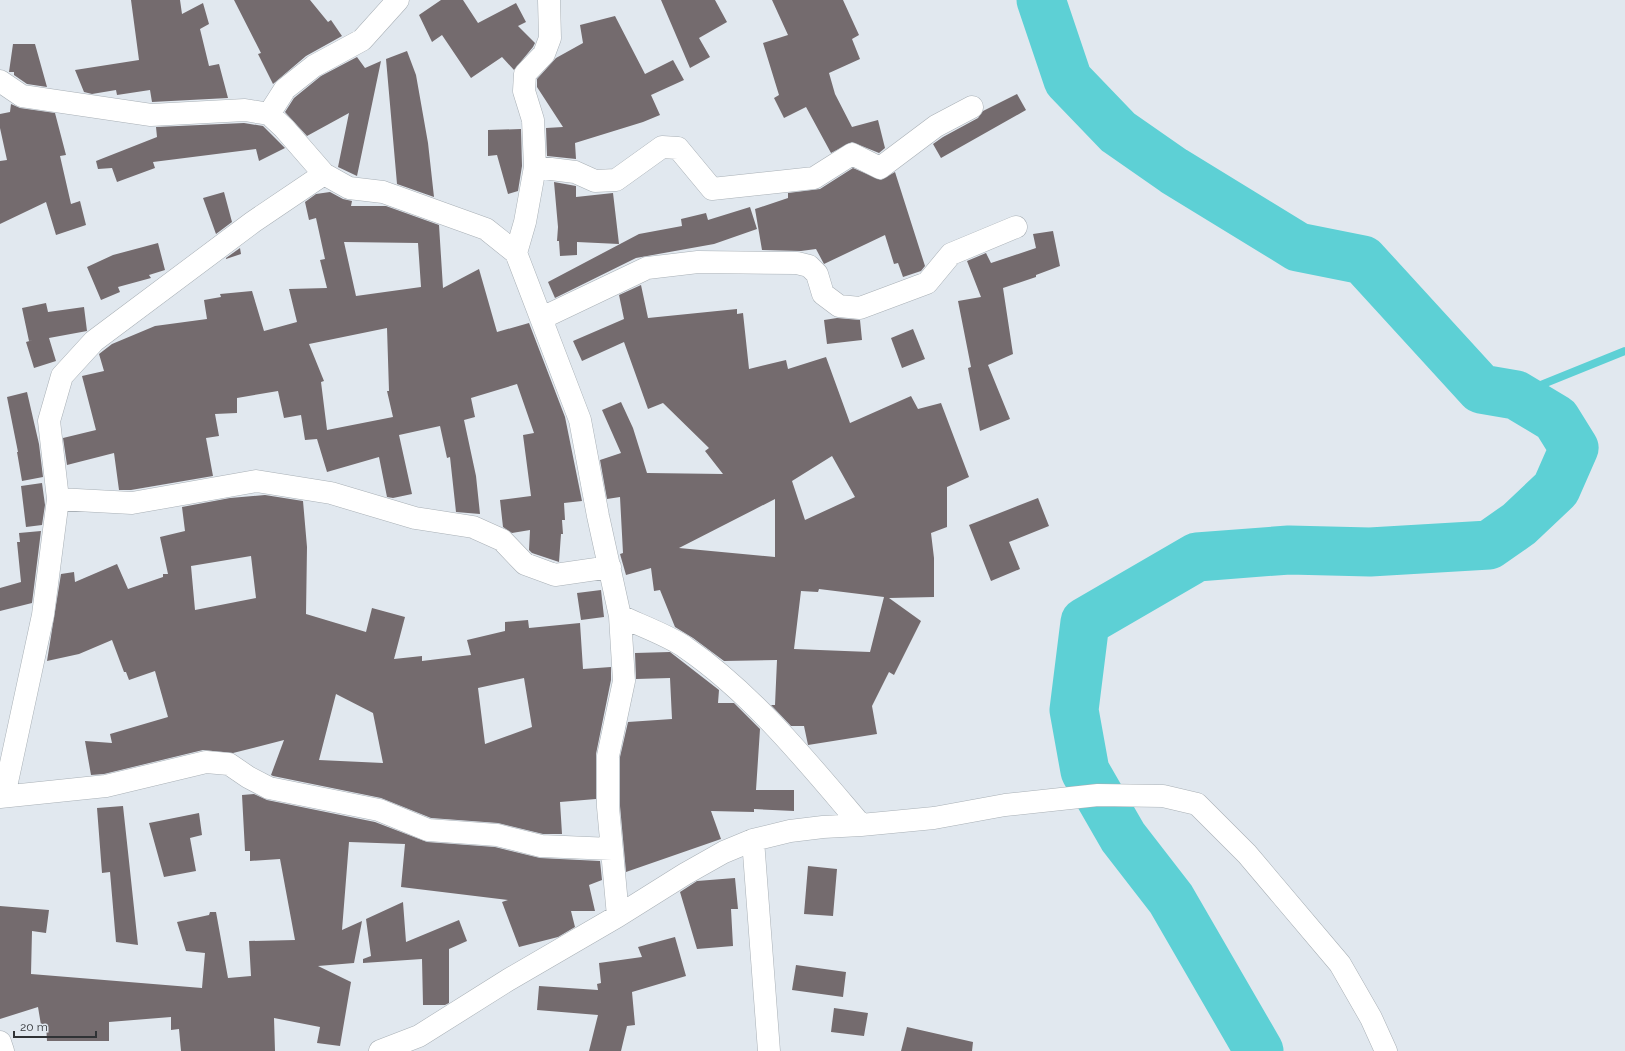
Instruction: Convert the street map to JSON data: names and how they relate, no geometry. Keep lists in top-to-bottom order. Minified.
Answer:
{"scale_bar":"20 m"}
